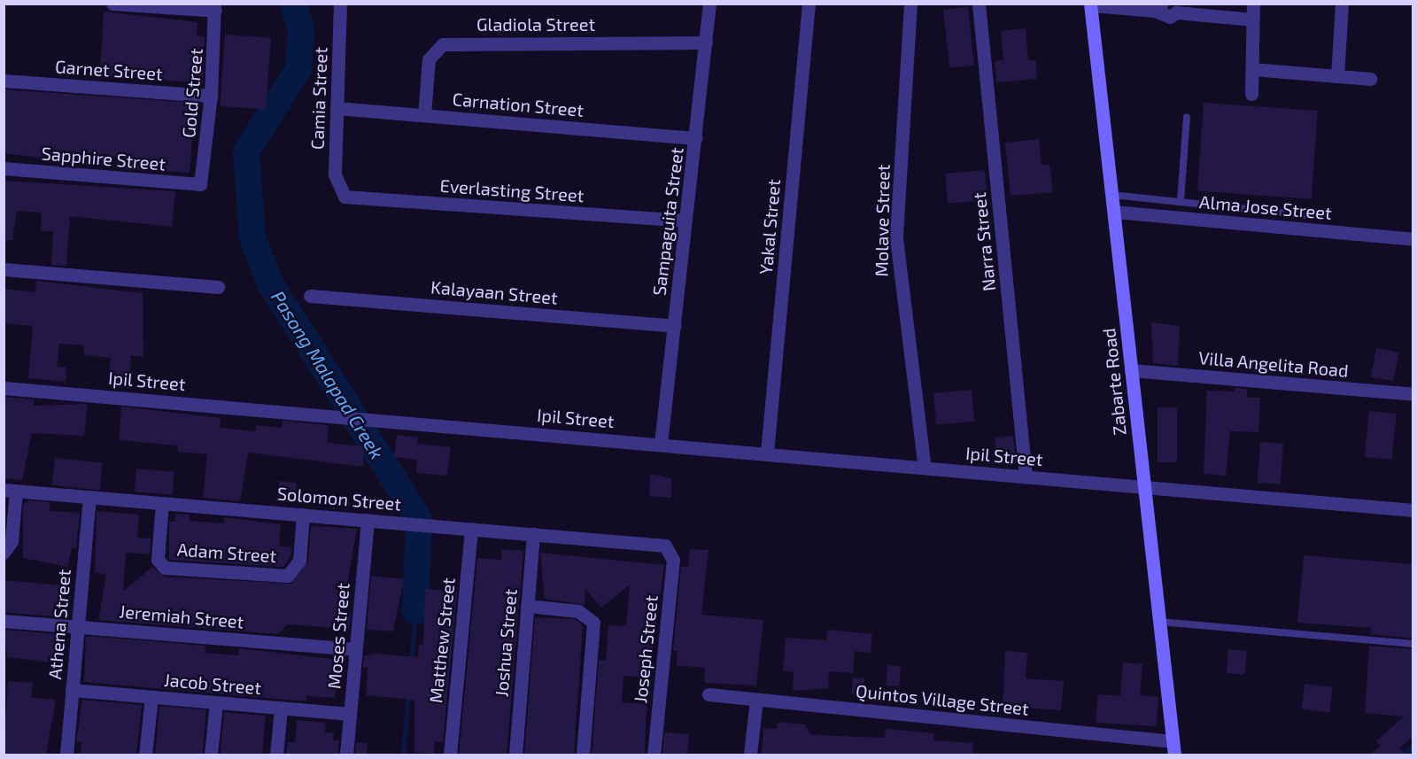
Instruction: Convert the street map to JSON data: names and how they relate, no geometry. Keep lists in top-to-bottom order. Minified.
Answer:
{"streets":{"main road":["Zabarte Road"],"street":["Gladiola Street","Garnet Street","Gold Street","Camia Street","Carnation Street","Sapphire Street","Everlasting Street","Alma Jose Street","Molave Street","Sampaguita Street","Yakal Street","Narra Street","Kalayaan Street","Villa Angelita Road","Ipil Street","Solomon Street","Adam Street","Jeremiah Street","Athena Street","Moses Street","Matthew Street","Joshua Street","Joseph Street","Jacob Street","Quintos Village Street"]},"crossings":[["Gladiola Street","Carnation Street"],["Gladiola Street","Sampaguita Street"],["Garnet Street","Gold Street"],["Gold Street","Sapphire Street"],["Camia Street","Carnation Street"],["Camia Street","Everlasting Street"],["Carnation Street","Sampaguita Street"],["Everlasting Street","Sampaguita Street"],["Alma Jose Street","Zabarte Road"],["Molave Street","Ipil Street"],["Sampaguita Street","Kalayaan Street"],["Sampaguita Street","Ipil Street"],["Yakal Street","Ipil Street"],["Narra Street","Ipil Street"],["Villa Angelita Road","Zabarte Road"],["Ipil Street","Zabarte Road"],["Zabarte Road","Quintos Village Street"],["Solomon Street","Adam Street"],["Solomon Street","Athena Street"],["Solomon Street","Moses Street"],["Solomon Street","Matthew Street"],["Solomon Street","Joshua Street"],["Solomon Street","Joseph Street"],["Jeremiah Street","Athena Street"],["Jeremiah Street","Moses Street"],["Athena Street","Jacob Street"],["Moses Street","Jacob Street"]],"water":["Pasong Malapad Creek"]}
